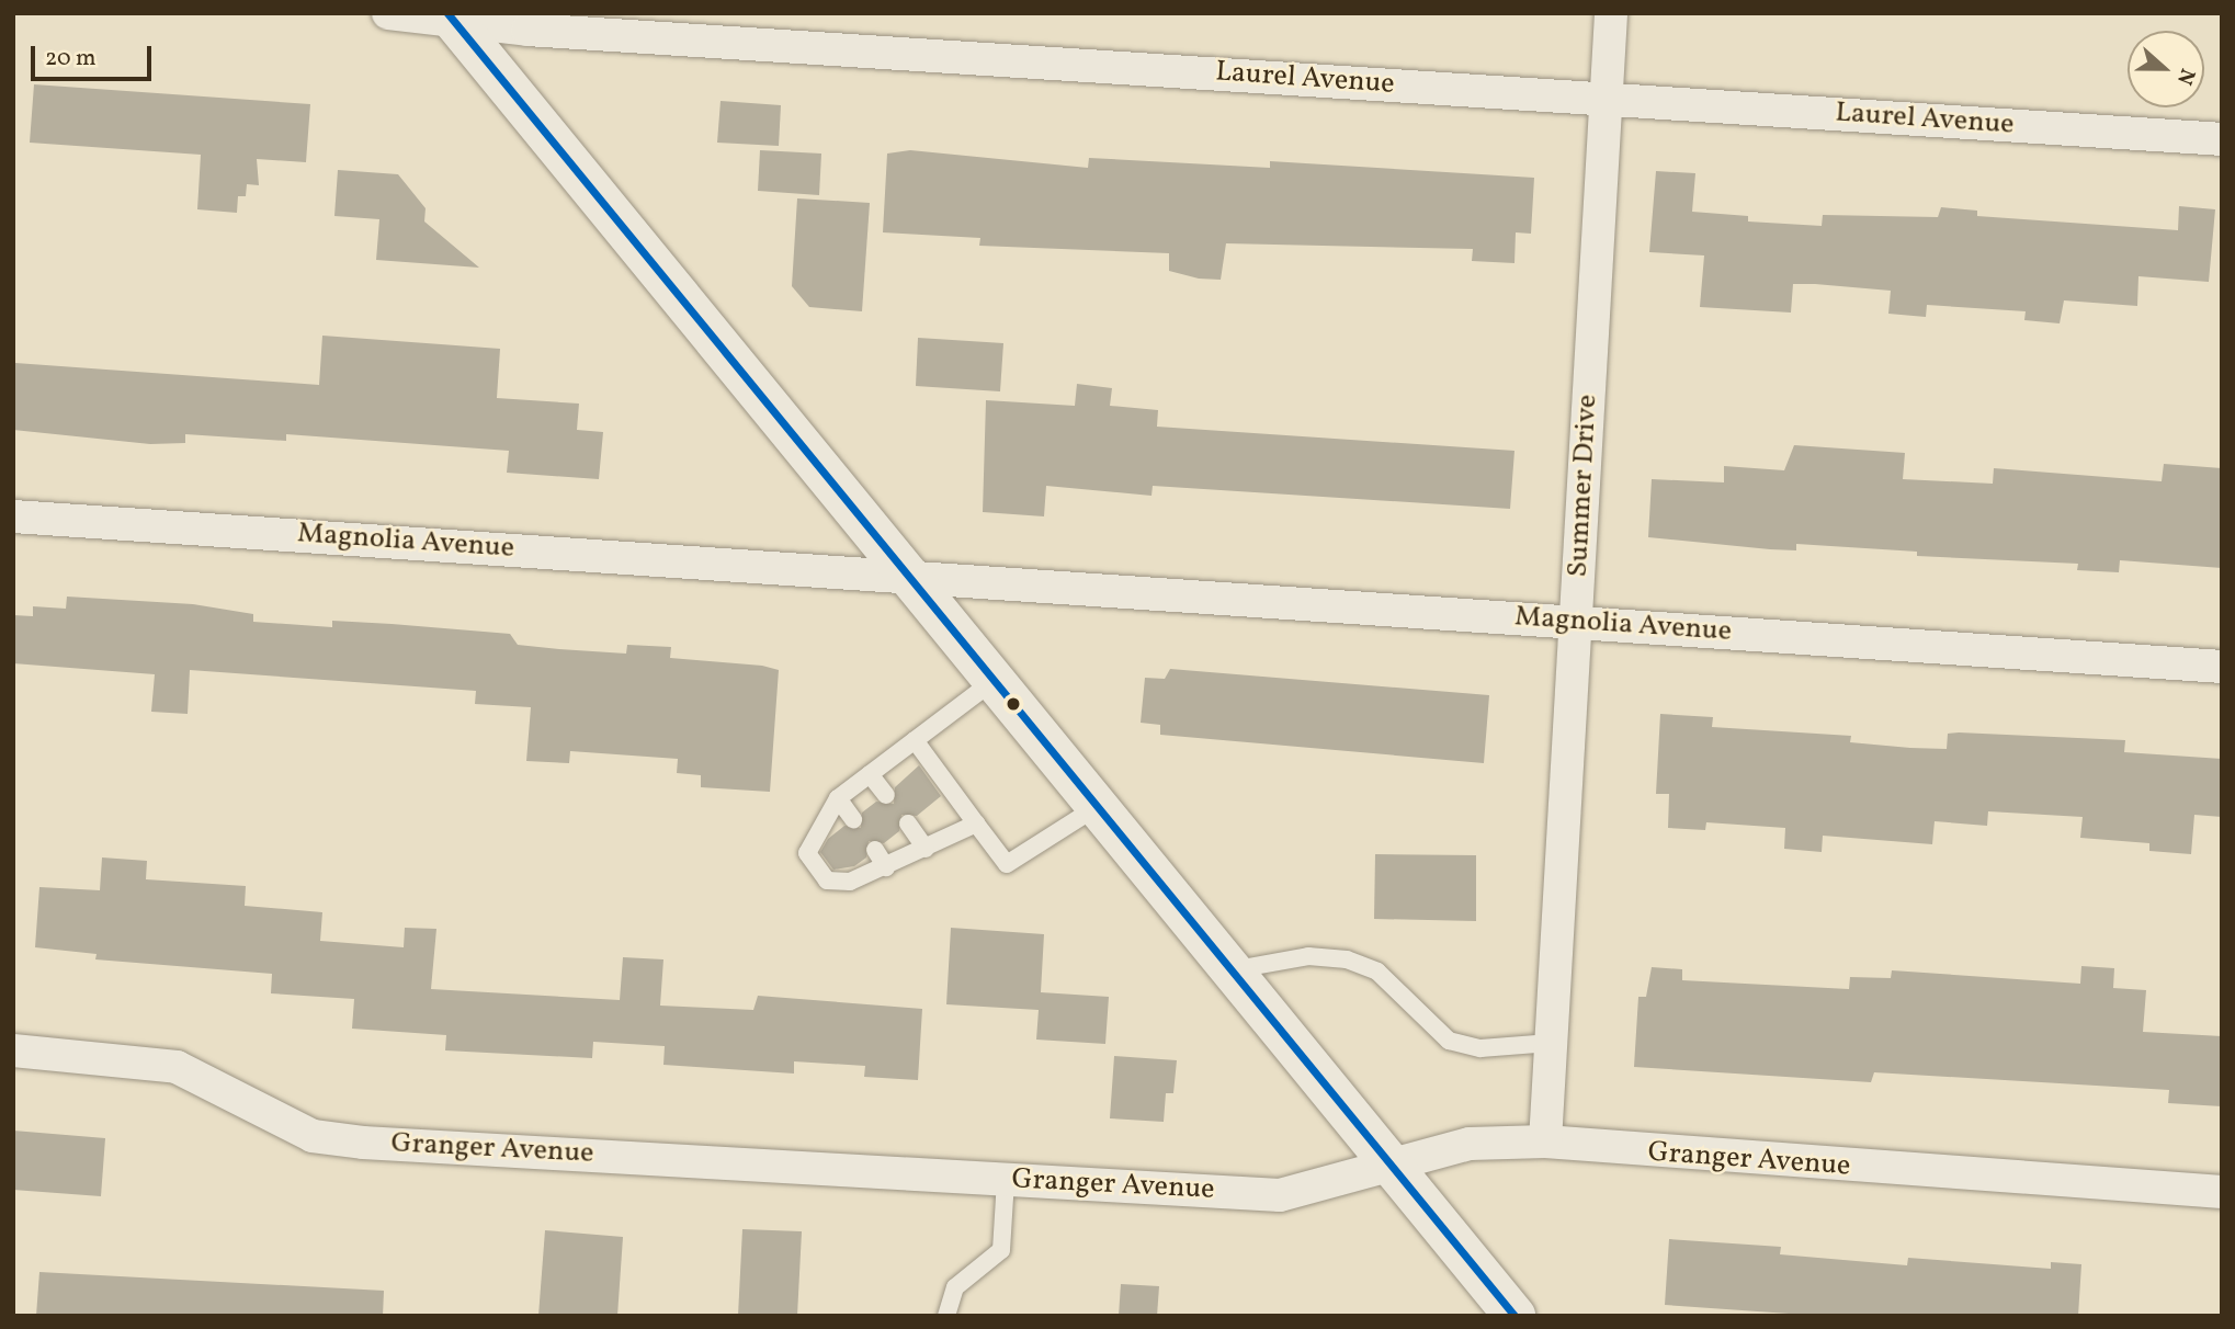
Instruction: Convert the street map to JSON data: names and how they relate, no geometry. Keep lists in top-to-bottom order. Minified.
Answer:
{"streets":{"street":["Laurel Avenue","Summer Drive","Magnolia Avenue","Granger Avenue"]},"crossings":[["Laurel Avenue","Summer Drive"],["Summer Drive","Magnolia Avenue"],["Summer Drive","Granger Avenue"]],"scale_bar":"20 m","north":"right"}
